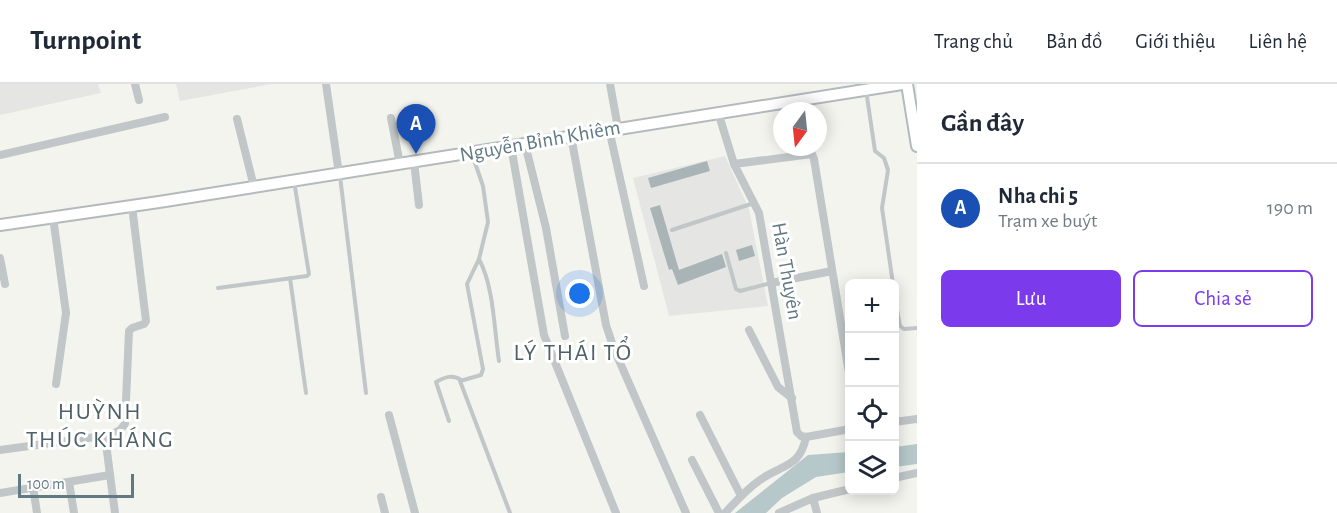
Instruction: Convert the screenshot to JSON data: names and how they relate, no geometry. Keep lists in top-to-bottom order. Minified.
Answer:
{"streets":{"main road":["Nguyễn Bỉnh Khiêm"],"street":["Hàn Thuyên"]},"crossings":[["Nguyễn Bỉnh Khiêm","Hàn Thuyên"]],"districts":["LÝ THÁI TỔ","HUỲNH THÚC KHÁNG"],"scale_bar":"100 m","north":"bottom","page":{"header":"Turnpoint","nav":["Trang chủ","Bản đồ","Giới thiệu","Liên hệ"],"heading":"Gần đây","pins":"A","list":[{"mark":"A","name":"Nha chi 5","note":"Trạm xe buýt","value":"190 m"}],"buttons":["Lưu","Chia sẻ"],"map_buttons":["+","−"],"scale":"100 m"}}
